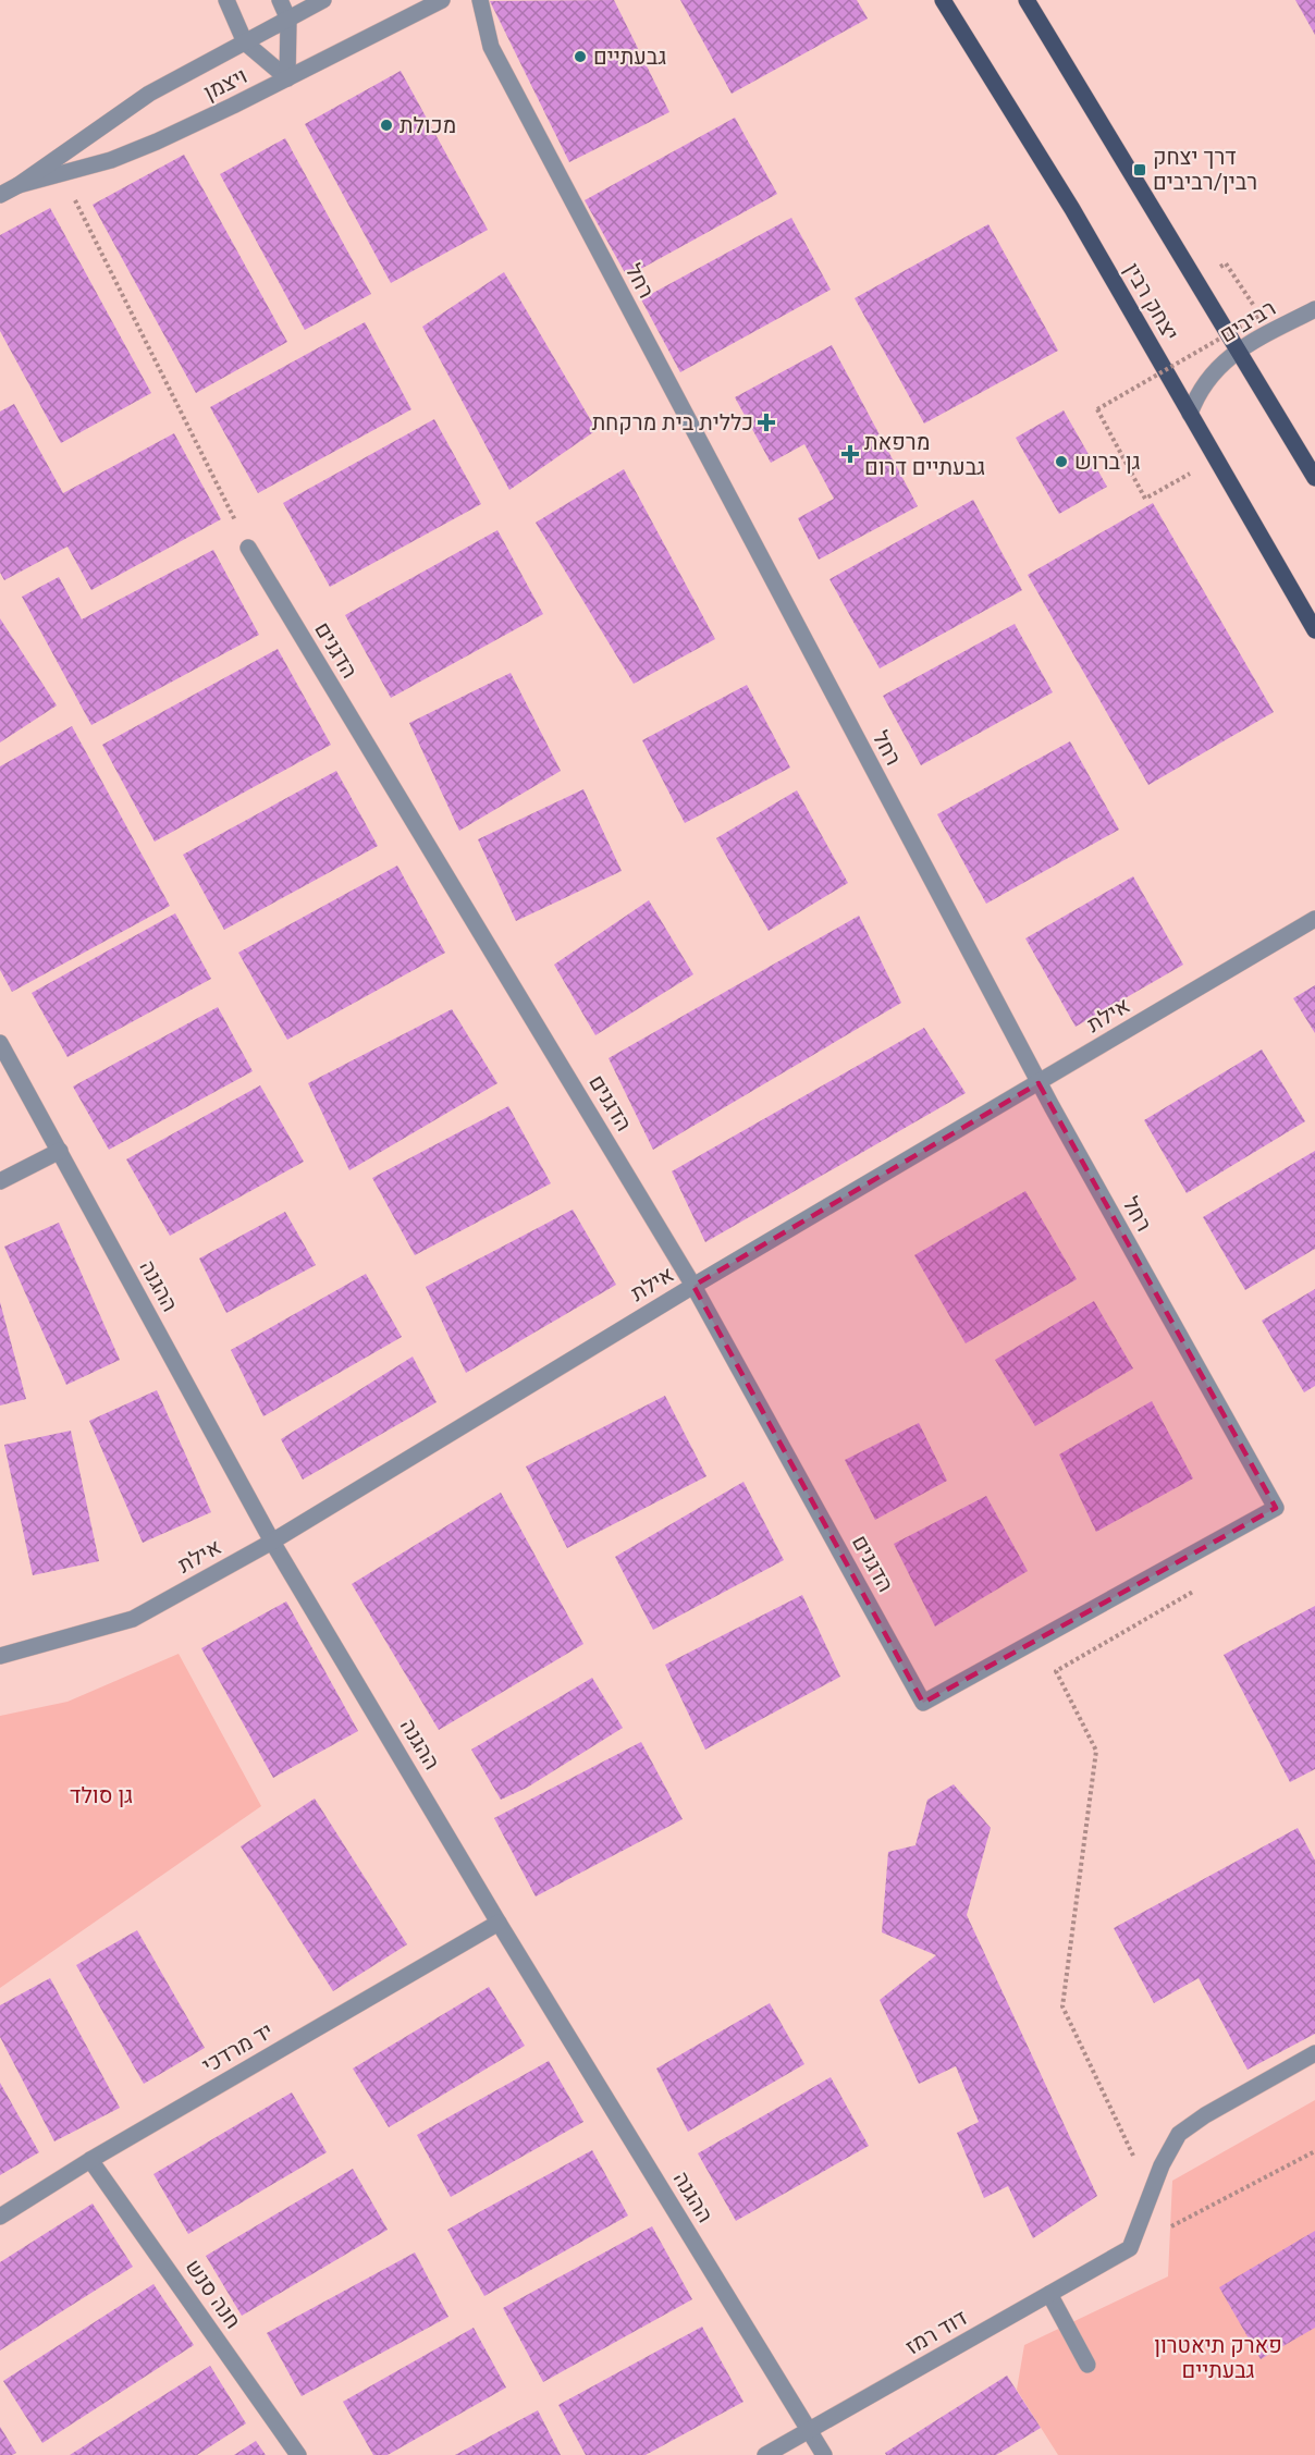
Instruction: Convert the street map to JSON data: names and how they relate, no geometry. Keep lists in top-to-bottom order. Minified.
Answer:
{"streets":{"main road":["יצחק רבין"],"street":["ויצמן","רחל","רביבים","הדגנים","אילת","ההגנה","יד מרדכי","חנה סנש","דוד רמז"]},"crossings":[["רחל","הדגנים"],["רחל","אילת"],["יצחק רבין","רביבים"],["הדגנים","אילת"],["אילת","ההגנה"],["ההגנה","יד מרדכי"],["ההגנה","דוד רמז"],["יד מרדכי","חנה סנש"]],"parks":["גן סולד","פארק תיאטרון גבעתיים"],"places":{"other":["גבעתיים","מכולת","גן ברוש"],"transit":["דרך יצחק רבין/רביבים"],"health":["כללית בית מרקחת","מרפאת גבעתיים דרום"]}}
